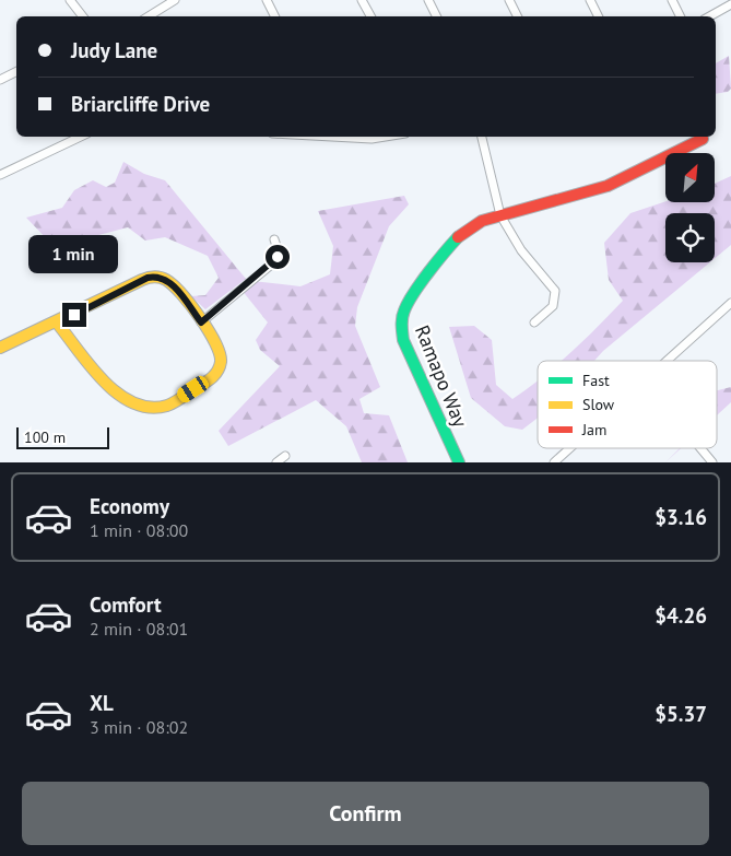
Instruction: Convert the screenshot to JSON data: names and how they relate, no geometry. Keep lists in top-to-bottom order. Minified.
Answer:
{"streets":{"street":["Ramapo Way"]},"legend":["Fast","Slow","Jam"],"scale_bar":"100 m","north":"top right","page":{"banner":["Judy Lane","Briarcliffe Drive"],"bubble":"1 min","scale":"100 m","list":[{"name":"Economy","note":"1 min · 08:00","value":"$3.16"},{"name":"Comfort","note":"2 min · 08:01","value":"$4.26"},{"name":"XL","note":"3 min · 08:02","value":"$5.37"}],"buttons":"Confirm"}}
